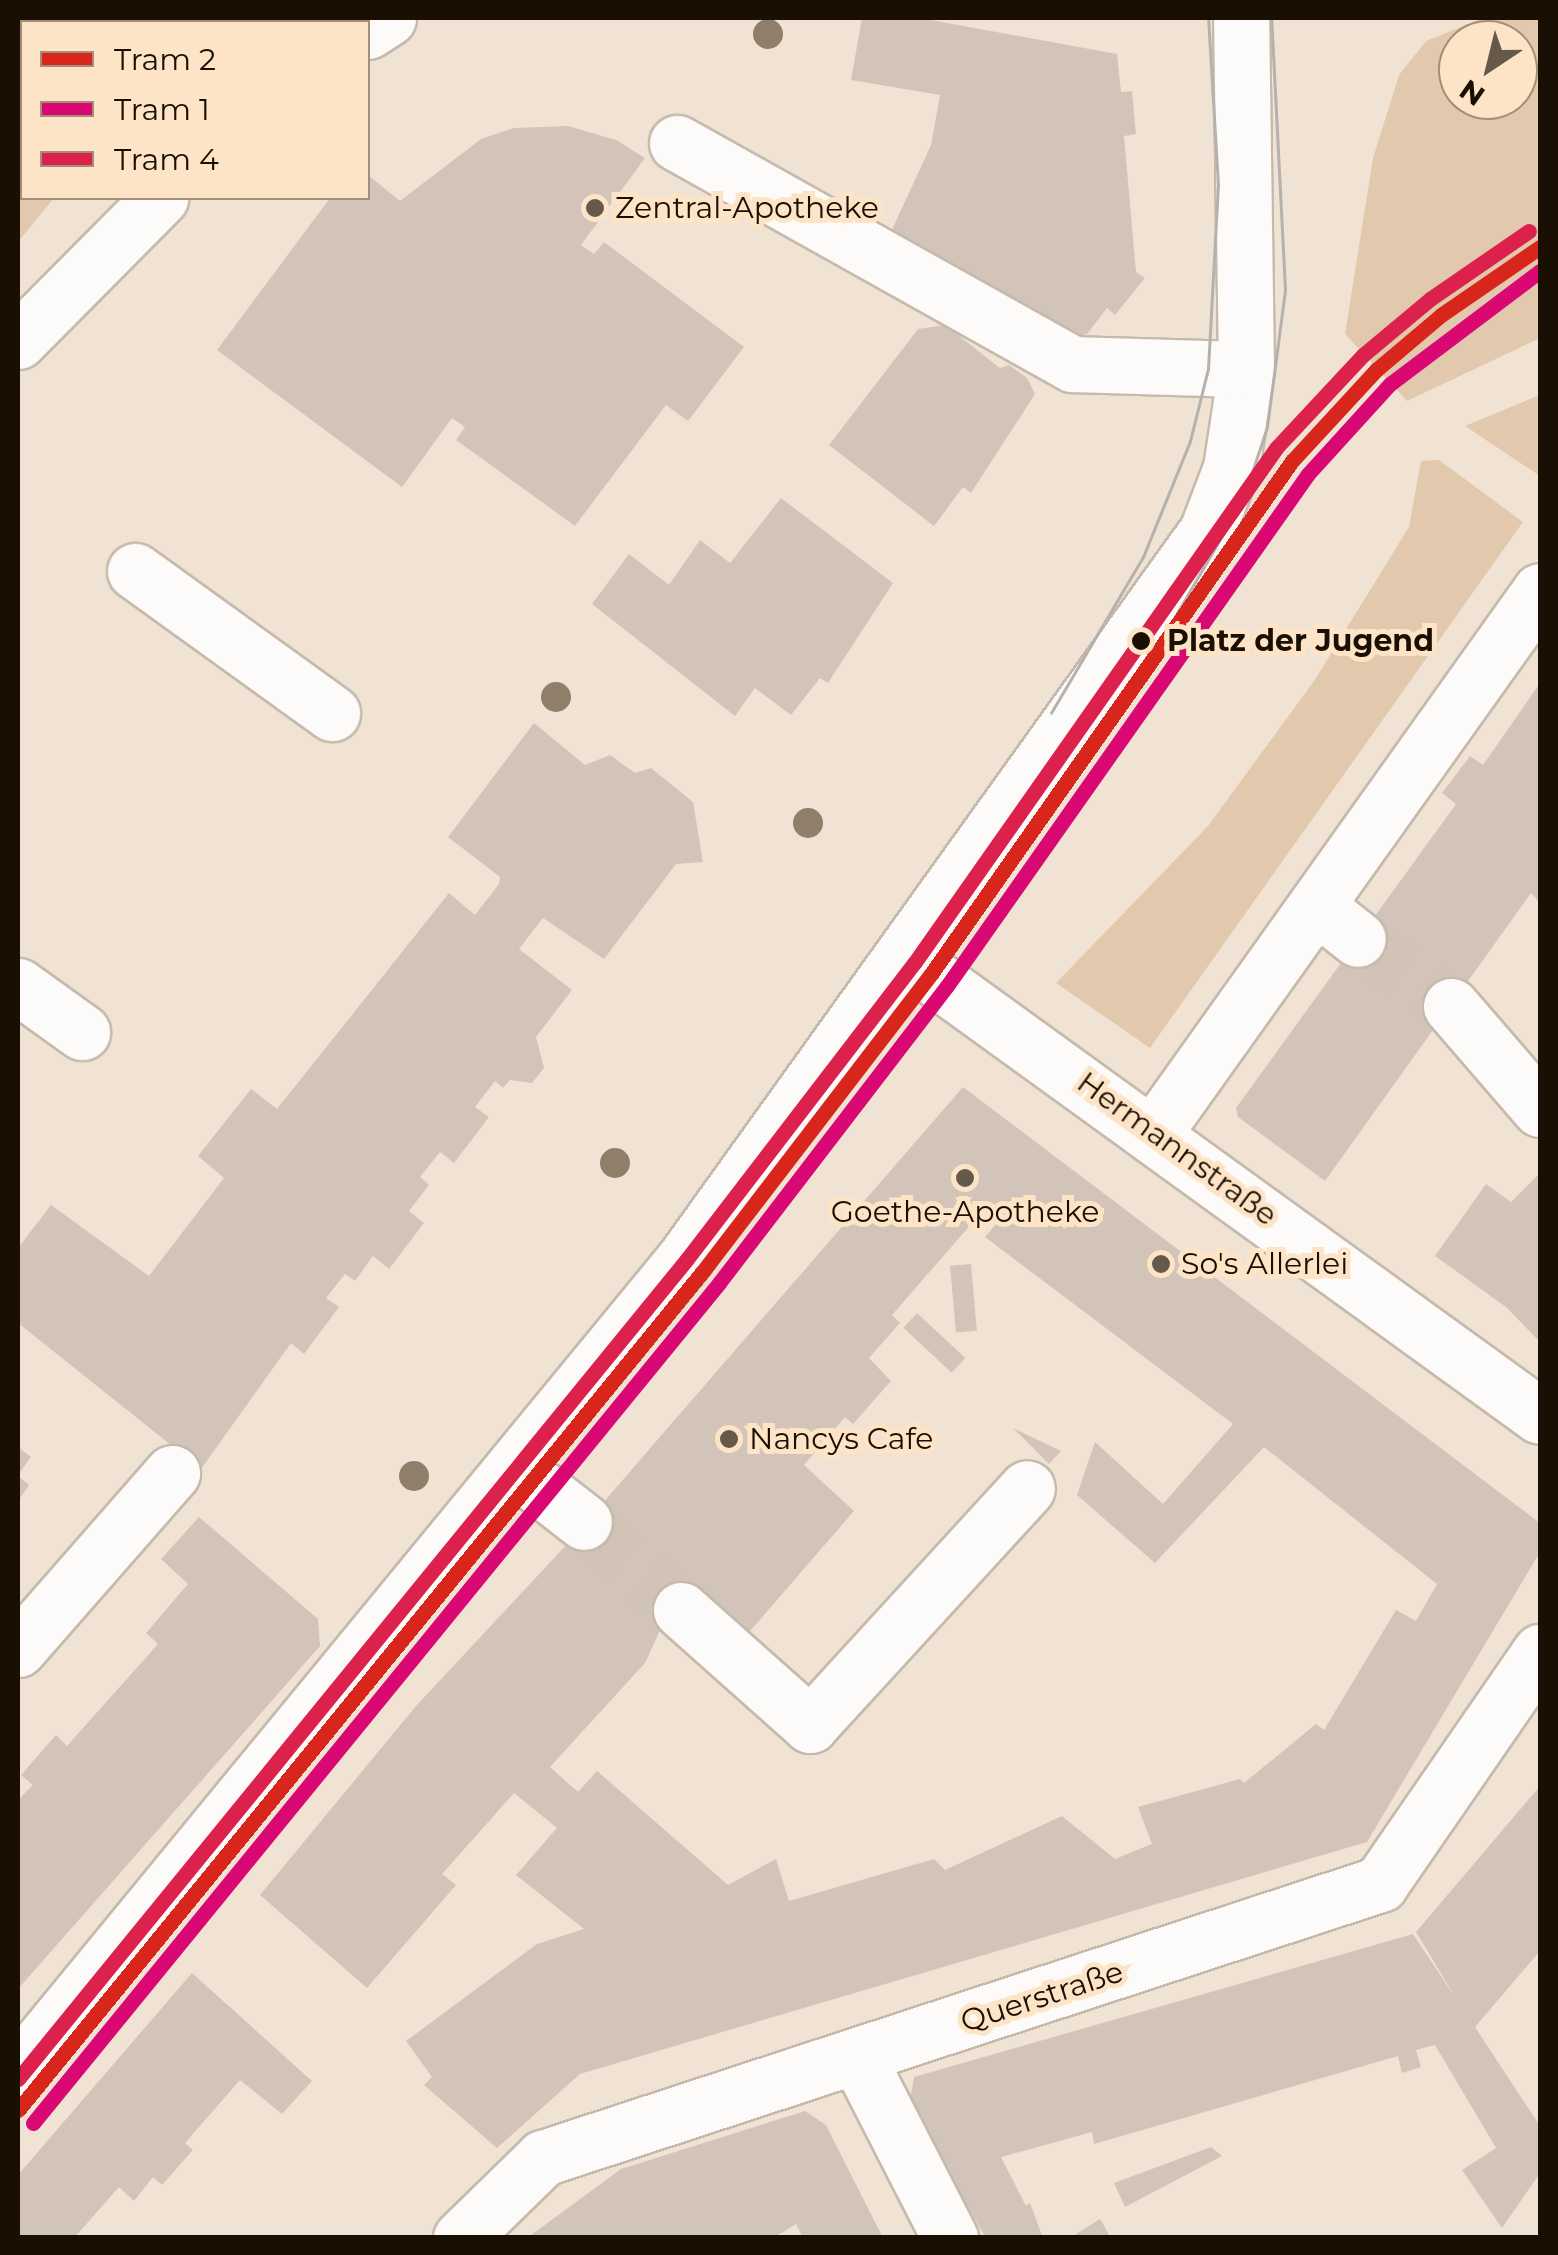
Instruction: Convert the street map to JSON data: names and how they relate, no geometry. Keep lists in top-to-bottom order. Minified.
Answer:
{"streets":{"street":["Hermannstraße","Querstraße"]},"places":["Zentral-Apotheke","Platz der Jugend","Goethe-Apotheke","So's Allerlei","Nancys Cafe"],"lines":["tram line 4","tram line 2","tram line 1"],"legend":["Tram 2","Tram 1","Tram 4"],"north":"bottom left"}
